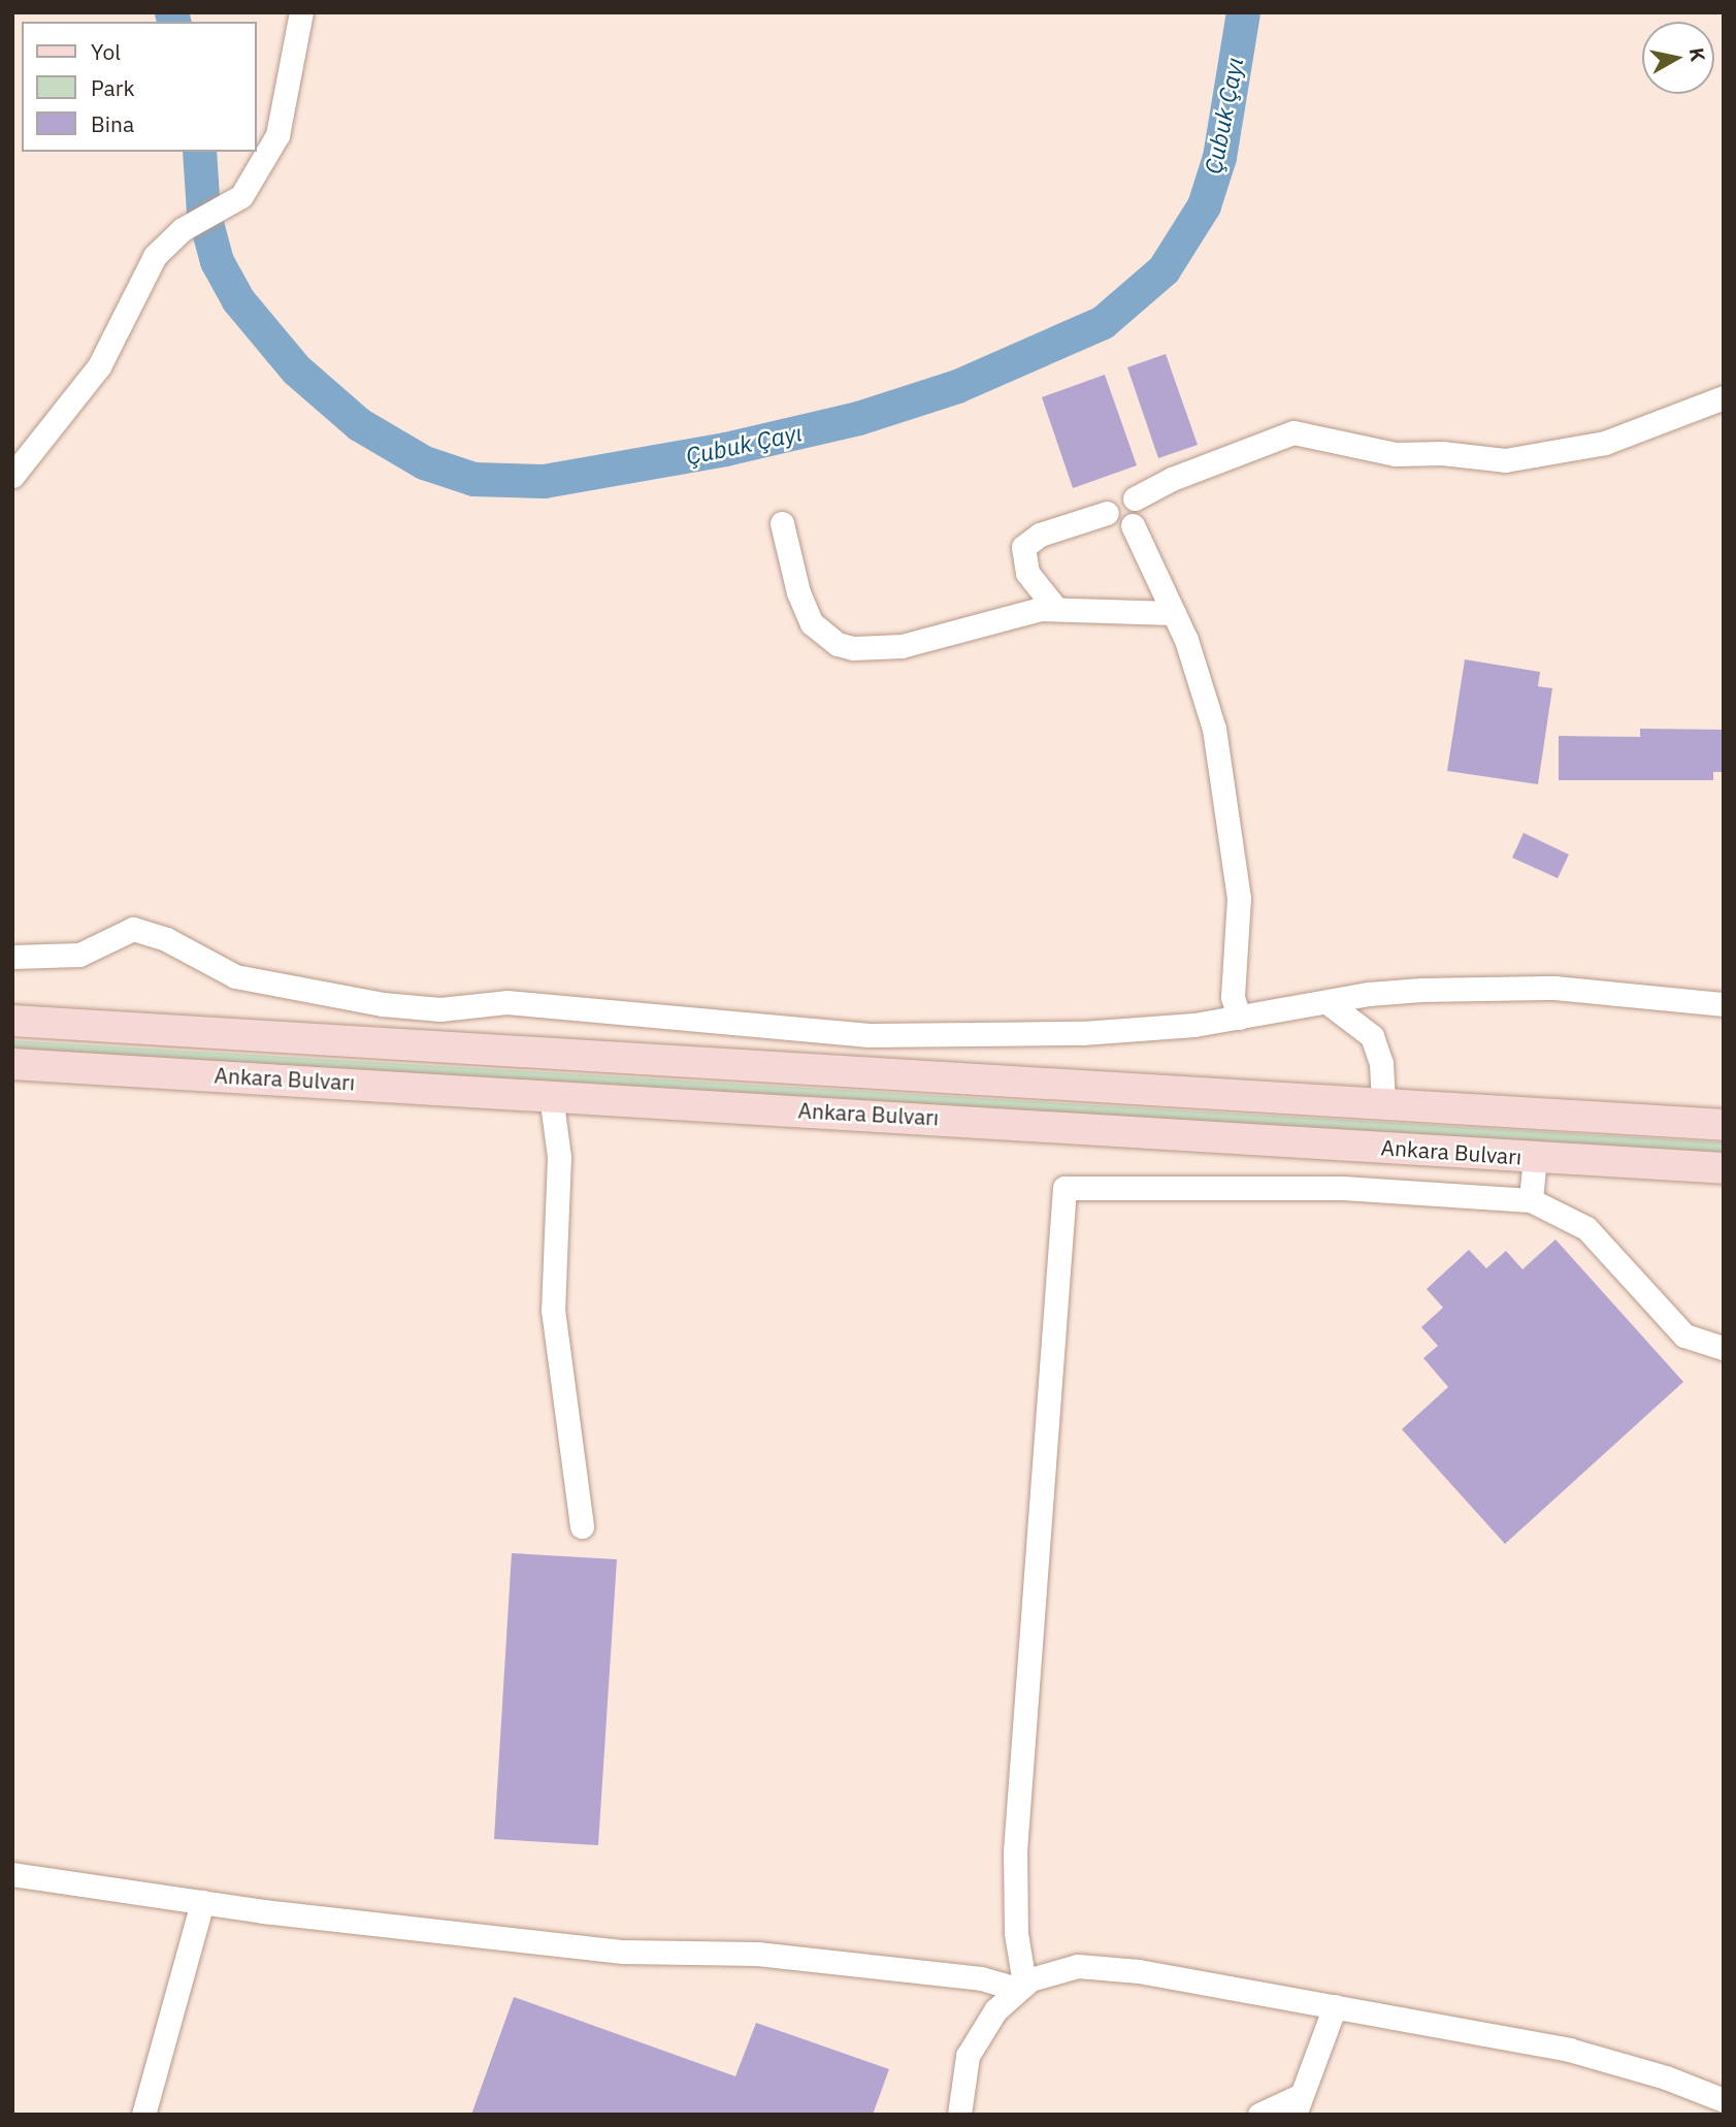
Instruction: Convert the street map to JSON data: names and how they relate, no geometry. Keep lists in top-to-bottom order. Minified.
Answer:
{"streets":{"main road":["Ankara Bulvarı"]},"water":["Çubuk Çayı"],"legend":["Yol","Park","Bina"],"north":"right"}
